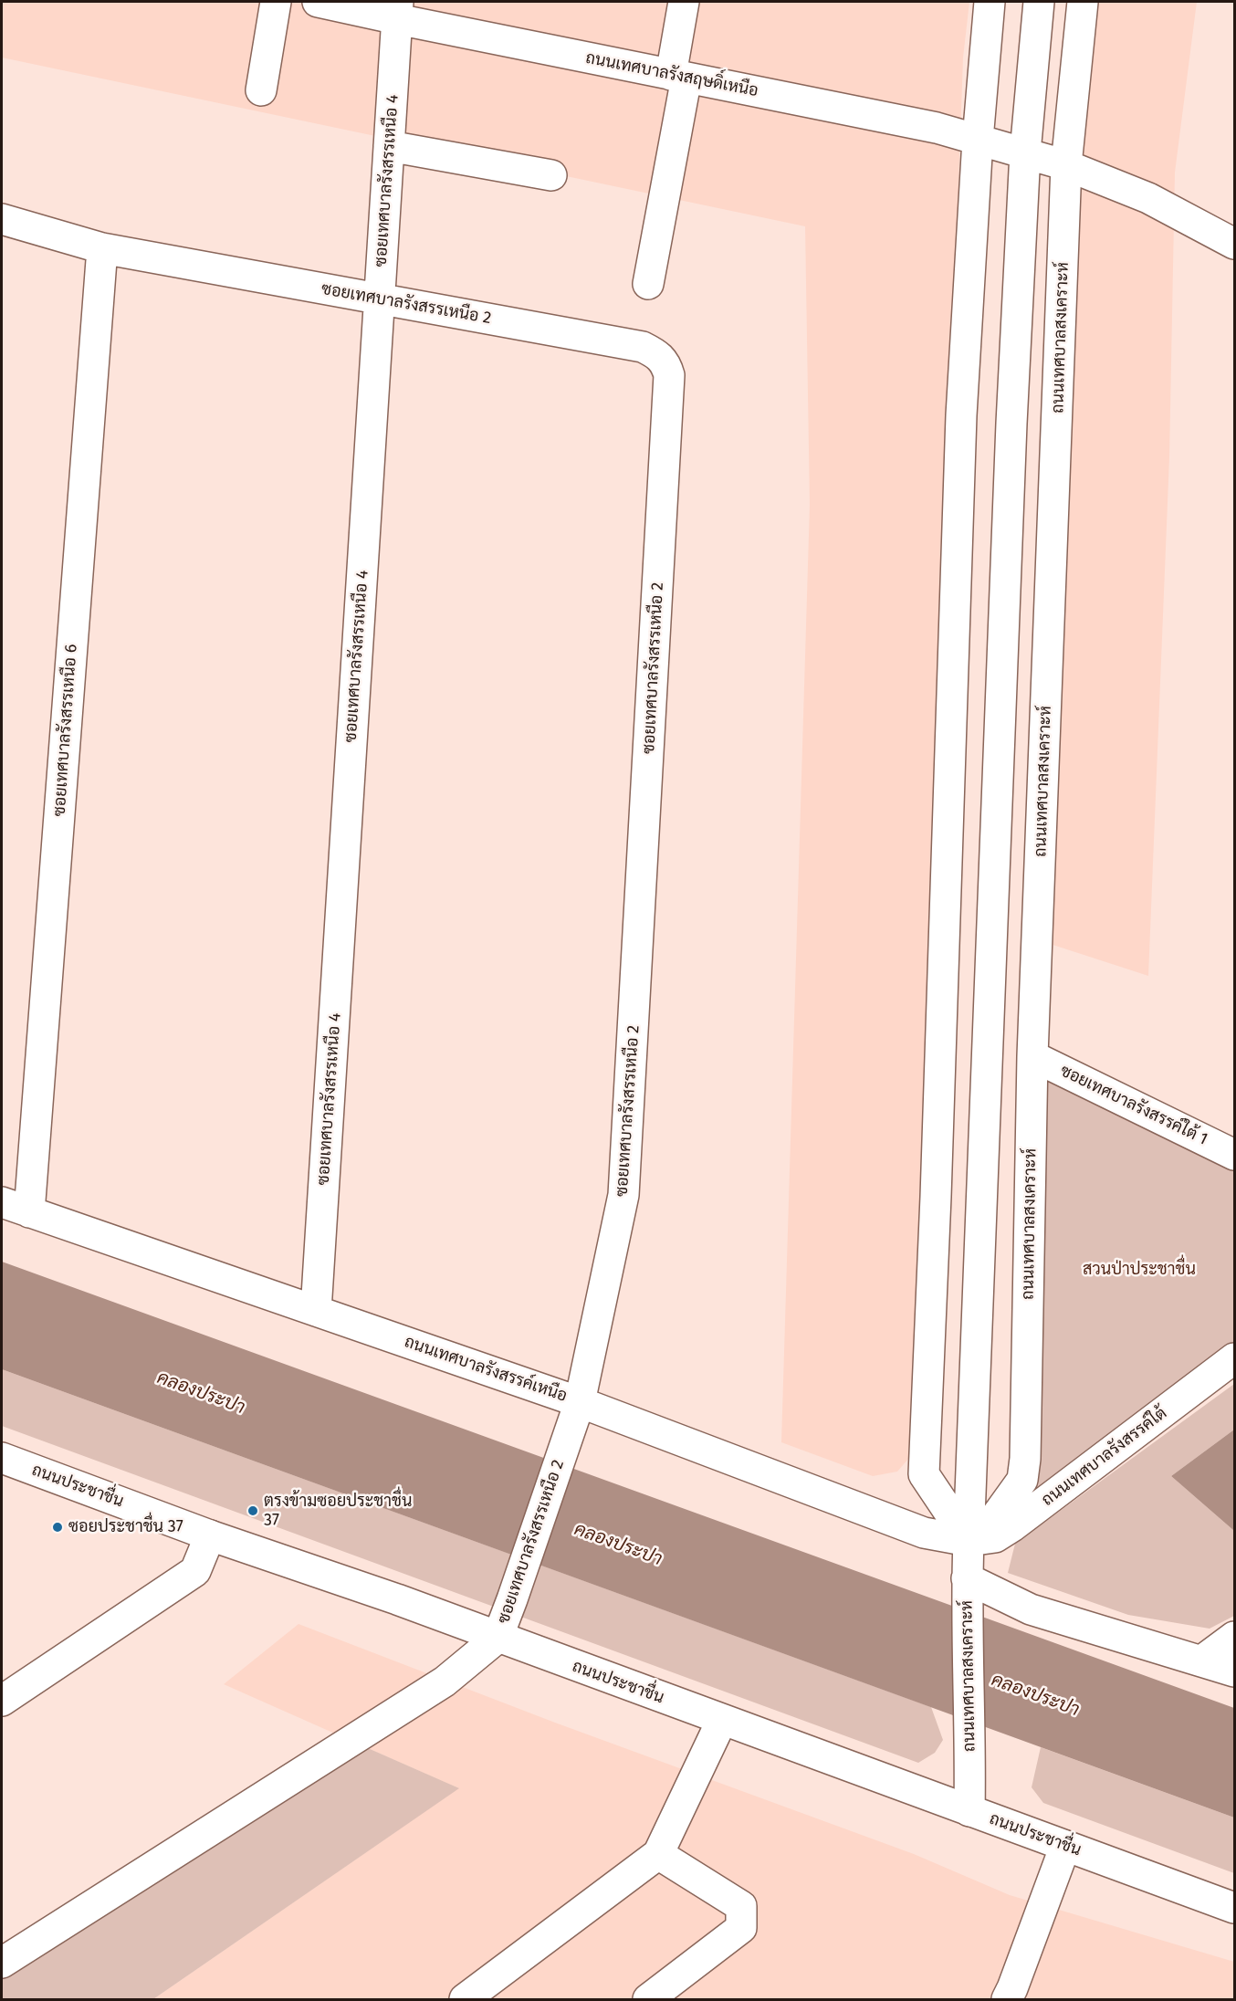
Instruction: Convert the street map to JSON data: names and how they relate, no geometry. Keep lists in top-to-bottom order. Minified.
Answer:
{"streets":{"street":["ถนนเทศบาลรังสฤษดิ์เหนือ","ซอยเทศบาลรังสรรเหนือ 4","ซอยเทศบาลรังสรรเหนือ 2","ถนนเทศบาลสงเคราะห์","ซอยเทศบาลรังสรรเหนือ 6","ซอยเทศบาลรังสรรค์ใต้ 1","ถนนเทศบาลรังสรรค์เหนือ","ถนนเทศบาลรังสรรค์ใต้","ถนนประชาชื่น"]},"crossings":[["ถนนเทศบาลรังสฤษดิ์เหนือ","ซอยเทศบาลรังสรรเหนือ 4"],["ถนนเทศบาลรังสฤษดิ์เหนือ","ถนนเทศบาลสงเคราะห์"],["ซอยเทศบาลรังสรรเหนือ 4","ซอยเทศบาลรังสรรเหนือ 2"],["ซอยเทศบาลรังสรรเหนือ 4","ถนนเทศบาลรังสรรค์เหนือ"],["ซอยเทศบาลรังสรรเหนือ 2","ซอยเทศบาลรังสรรเหนือ 6"],["ซอยเทศบาลรังสรรเหนือ 2","ถนนเทศบาลรังสรรค์เหนือ"],["ซอยเทศบาลรังสรรเหนือ 2","ถนนประชาชื่น"],["ถนนเทศบาลสงเคราะห์","ซอยเทศบาลรังสรรค์ใต้ 1"],["ถนนเทศบาลสงเคราะห์","ถนนเทศบาลรังสรรค์เหนือ"],["ถนนเทศบาลสงเคราะห์","ถนนเทศบาลรังสรรค์ใต้"],["ถนนเทศบาลสงเคราะห์","ถนนประชาชื่น"],["ซอยเทศบาลรังสรรเหนือ 6","ถนนเทศบาลรังสรรค์เหนือ"],["ถนนเทศบาลรังสรรค์เหนือ","ถนนเทศบาลรังสรรค์ใต้"]],"water":["คลองประปา"],"parks":["สวนป่าประชาชื่น"],"places":["ตรงข้ามซอยประชาชื่น 37","ซอยประชาชื่น 37"]}
